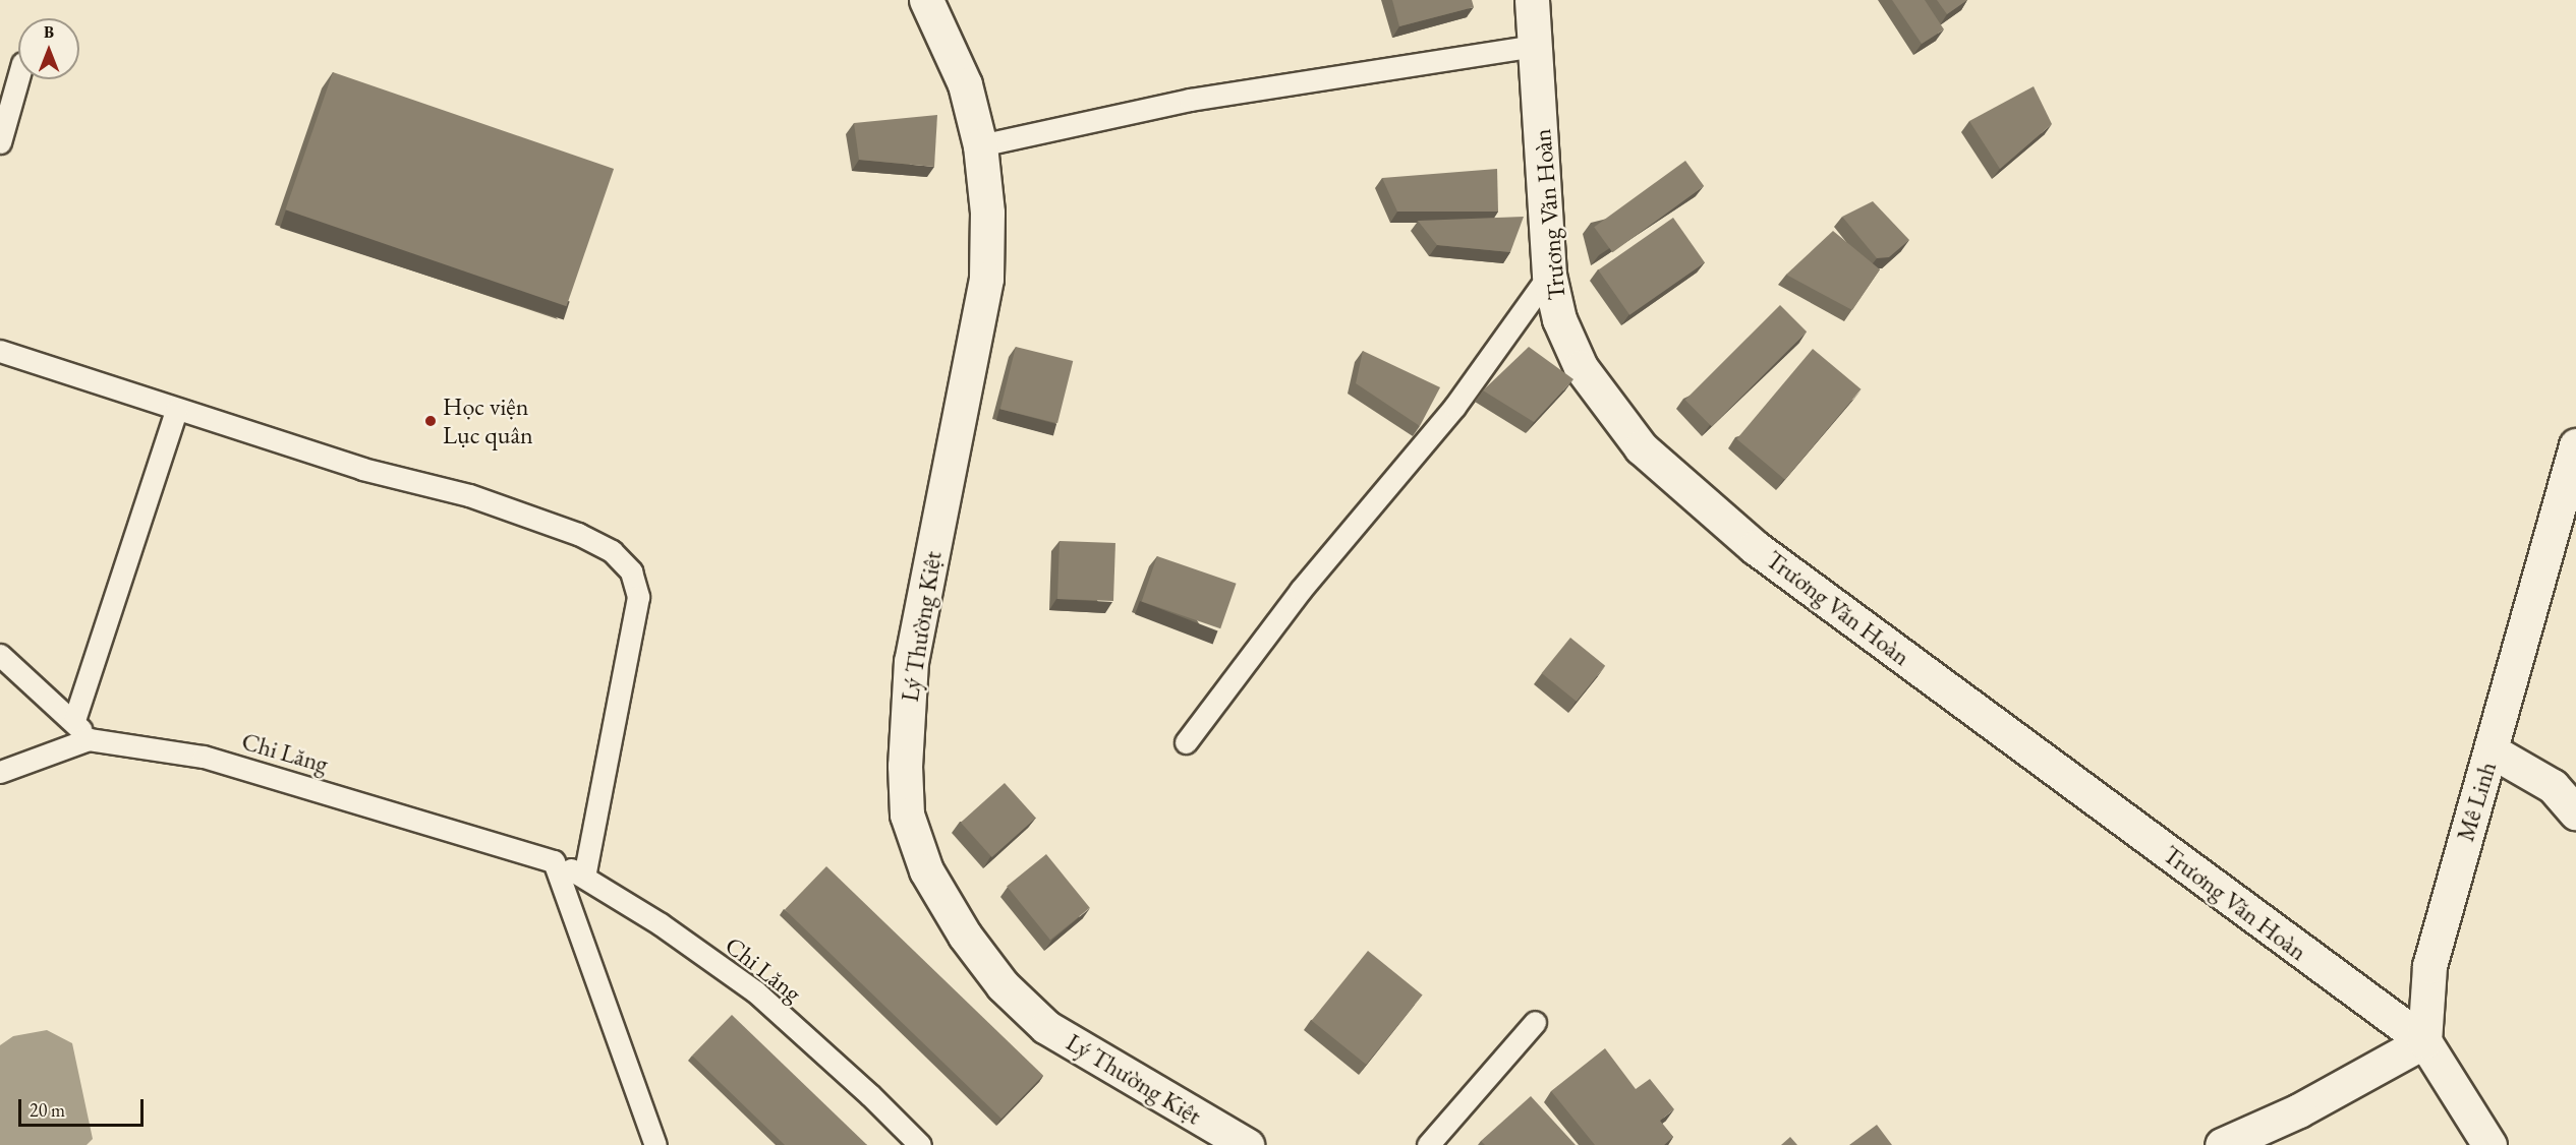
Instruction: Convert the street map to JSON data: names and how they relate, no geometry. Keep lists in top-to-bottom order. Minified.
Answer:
{"streets":{"street":["Trương Văn Hoàn","Lý Thường Kiệt","Mê Linh"],"lane":["Chi Lăng"]},"crossings":[["Trương Văn Hoàn","Mê Linh"]],"places":["Học viện Lục quân"],"scale_bar":"20 m","north":"top"}
